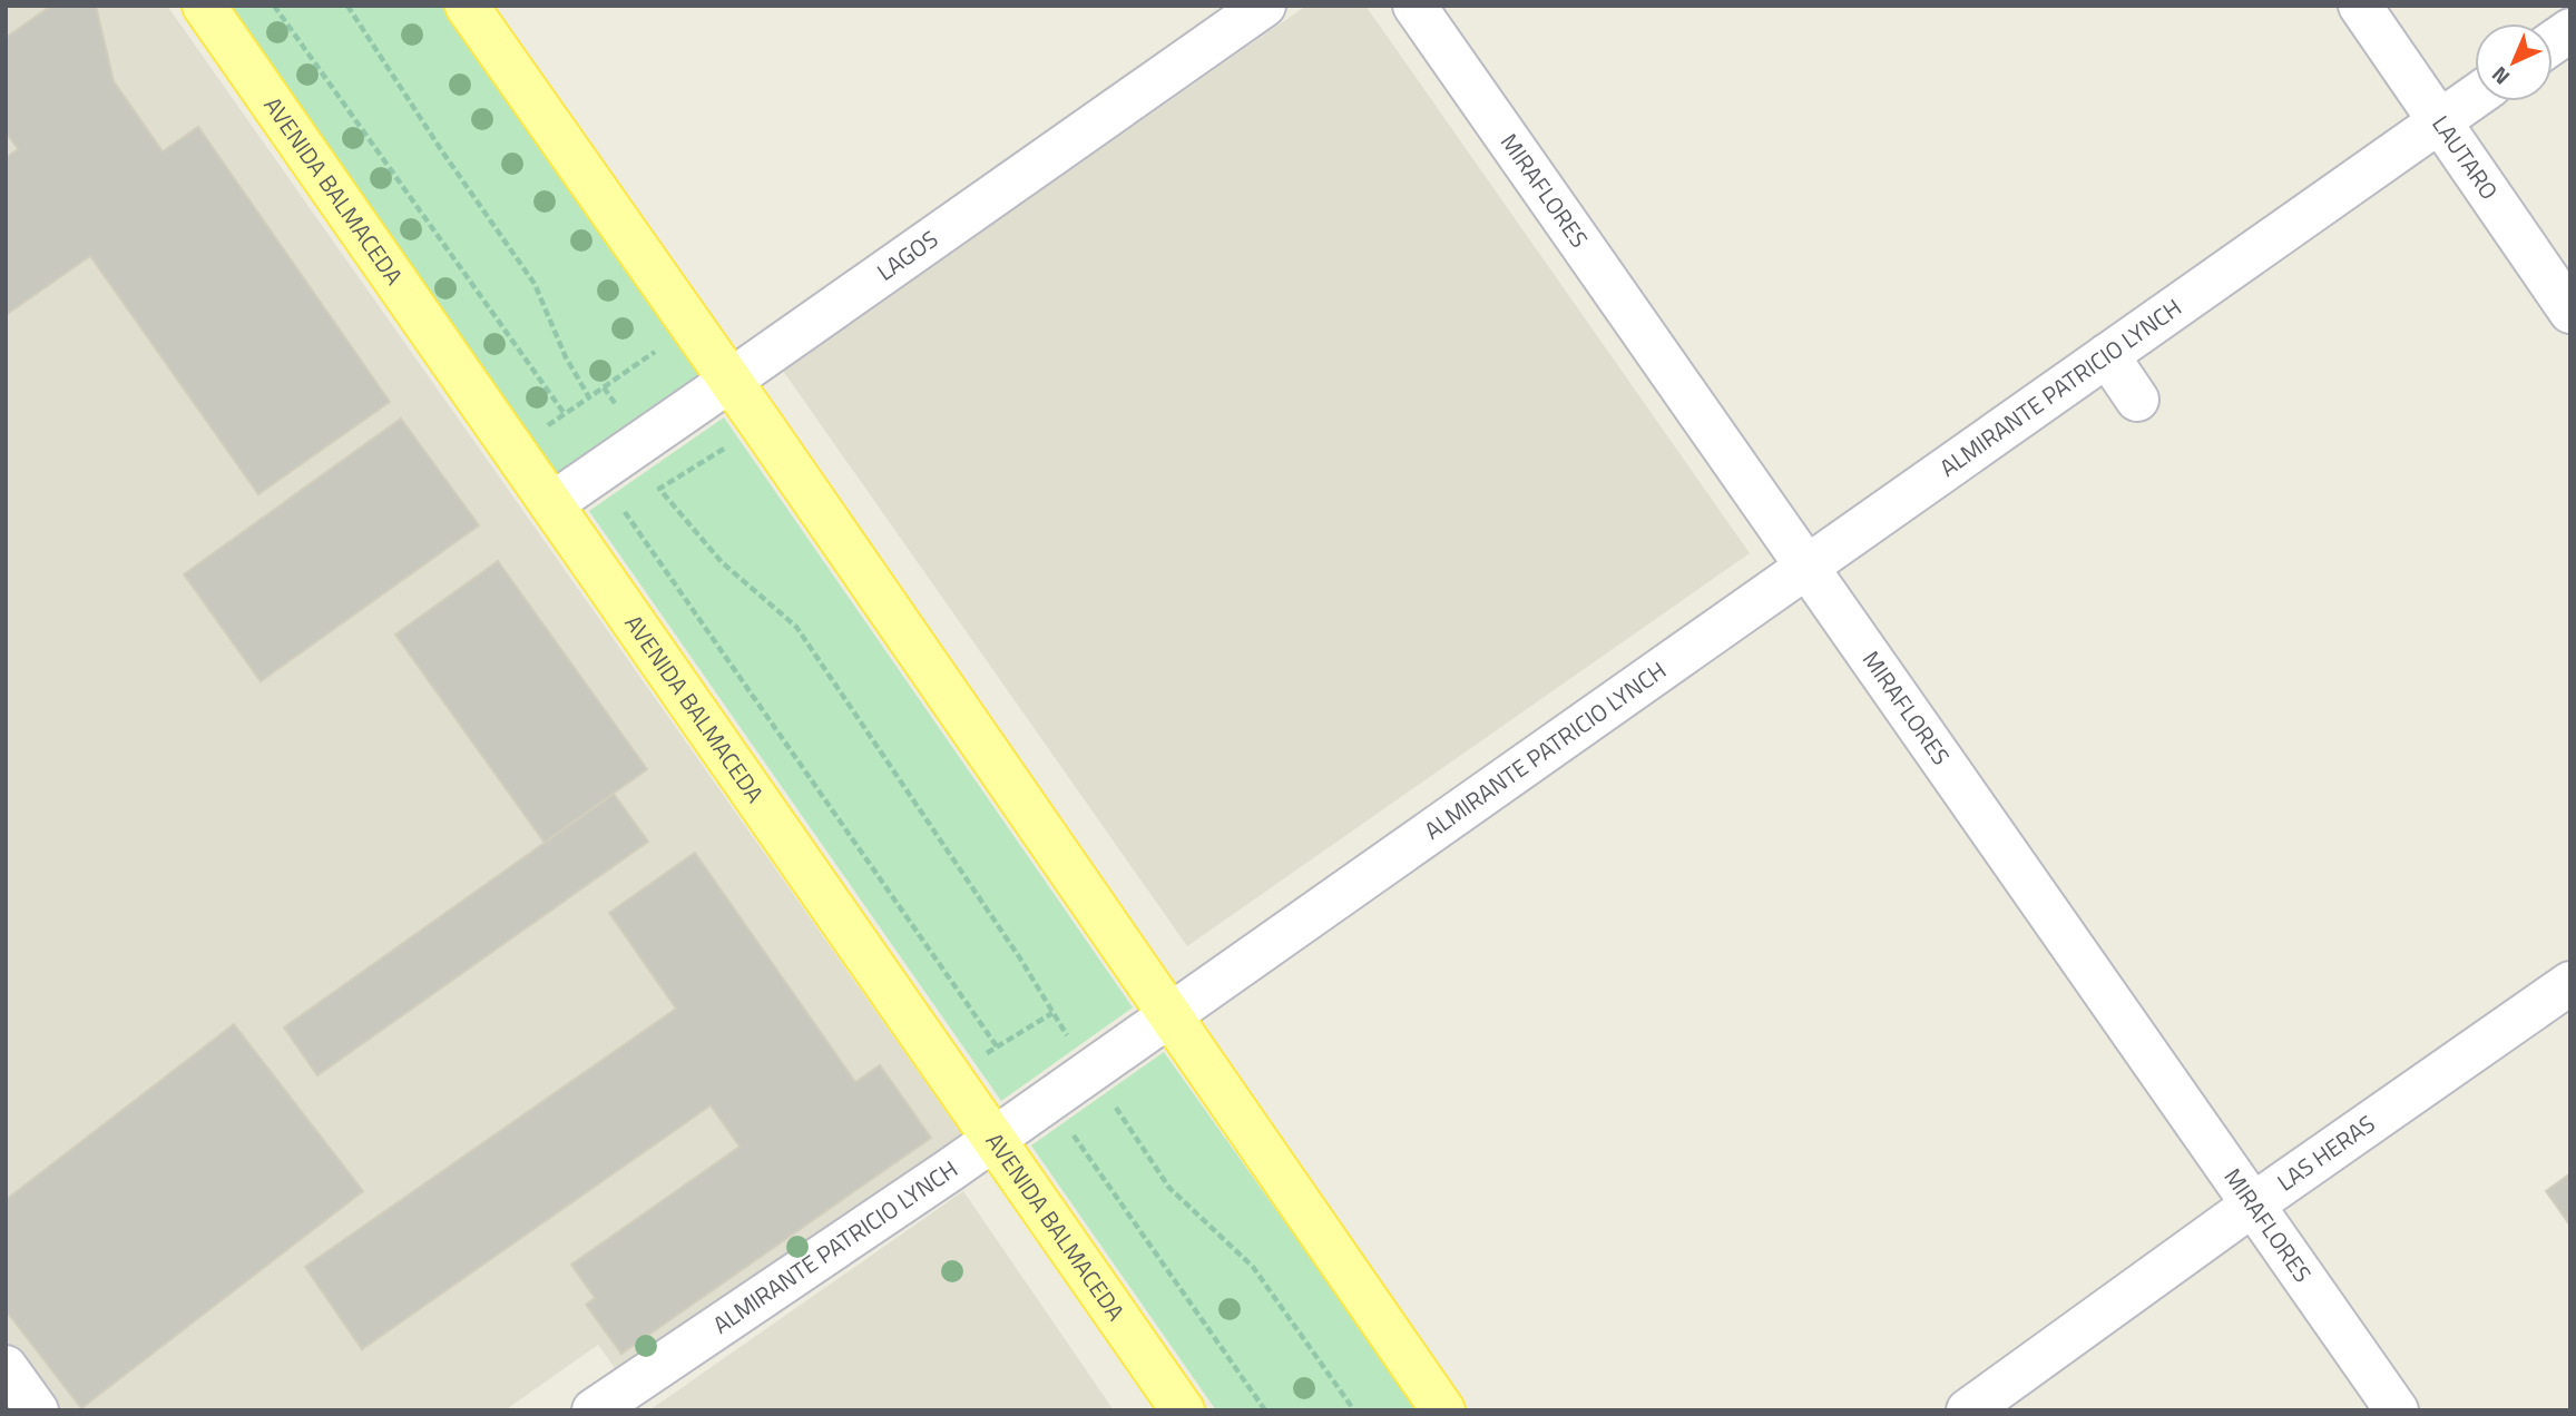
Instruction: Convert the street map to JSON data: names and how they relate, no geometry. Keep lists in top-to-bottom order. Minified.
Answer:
{"streets":{"main road":["AVENIDA BALMACEDA"],"street":["LAUTARO","MIRAFLORES","LAGOS","ALMIRANTE PATRICIO LYNCH","LAS HERAS"]},"crossings":[["LAUTARO","ALMIRANTE PATRICIO LYNCH"],["AVENIDA BALMACEDA","LAGOS"],["AVENIDA BALMACEDA","ALMIRANTE PATRICIO LYNCH"],["MIRAFLORES","ALMIRANTE PATRICIO LYNCH"],["MIRAFLORES","LAS HERAS"]],"north":"bottom left"}
